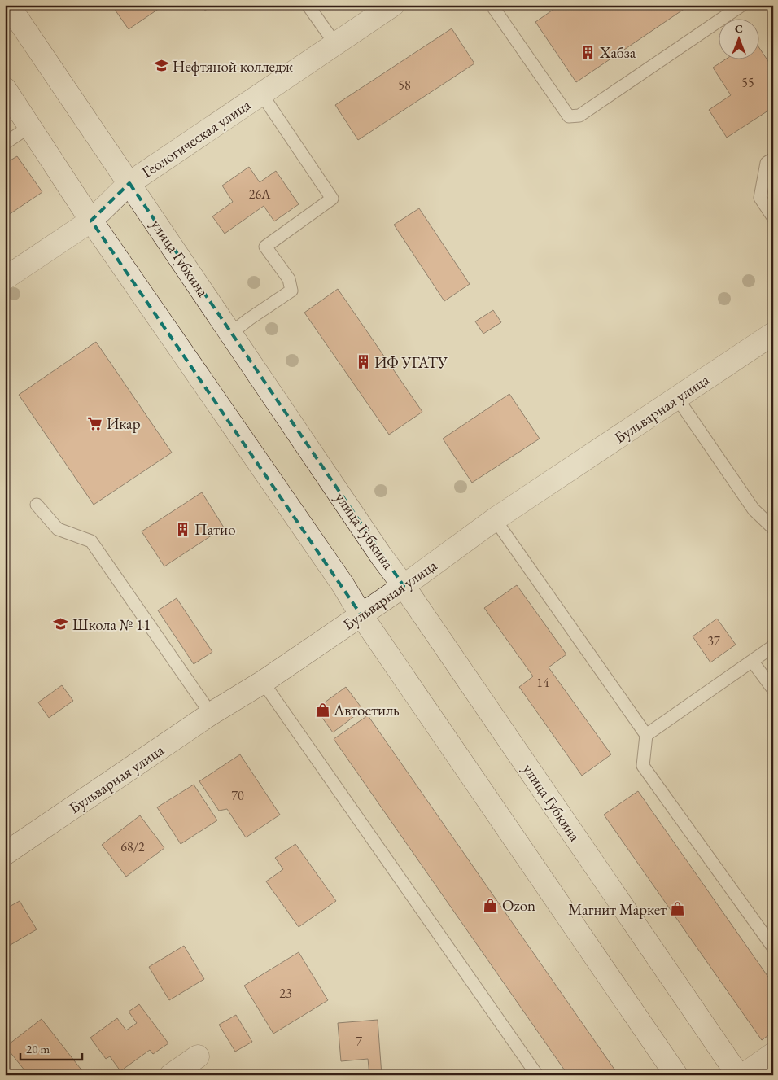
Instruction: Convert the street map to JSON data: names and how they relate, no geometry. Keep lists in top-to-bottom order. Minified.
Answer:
{"streets":{"street":["Геологическая улица","улица Губкина","Бульварная улица"]},"crossings":[["Геологическая улица","улица Губкина"],["улица Губкина","Бульварная улица"]],"places":{"building":["Хабза","ИФ УГАТУ","Патио"],"school or university":["Нефтяной колледж","Школа № 11"],"supermarket":["Икар"],"shop":["Автостиль","Ozon","Магнит Маркет"]},"house_numbers":["55","58","26А","37","14","70","68/2","23","7"],"scale_bar":"20 m","north":"top"}
